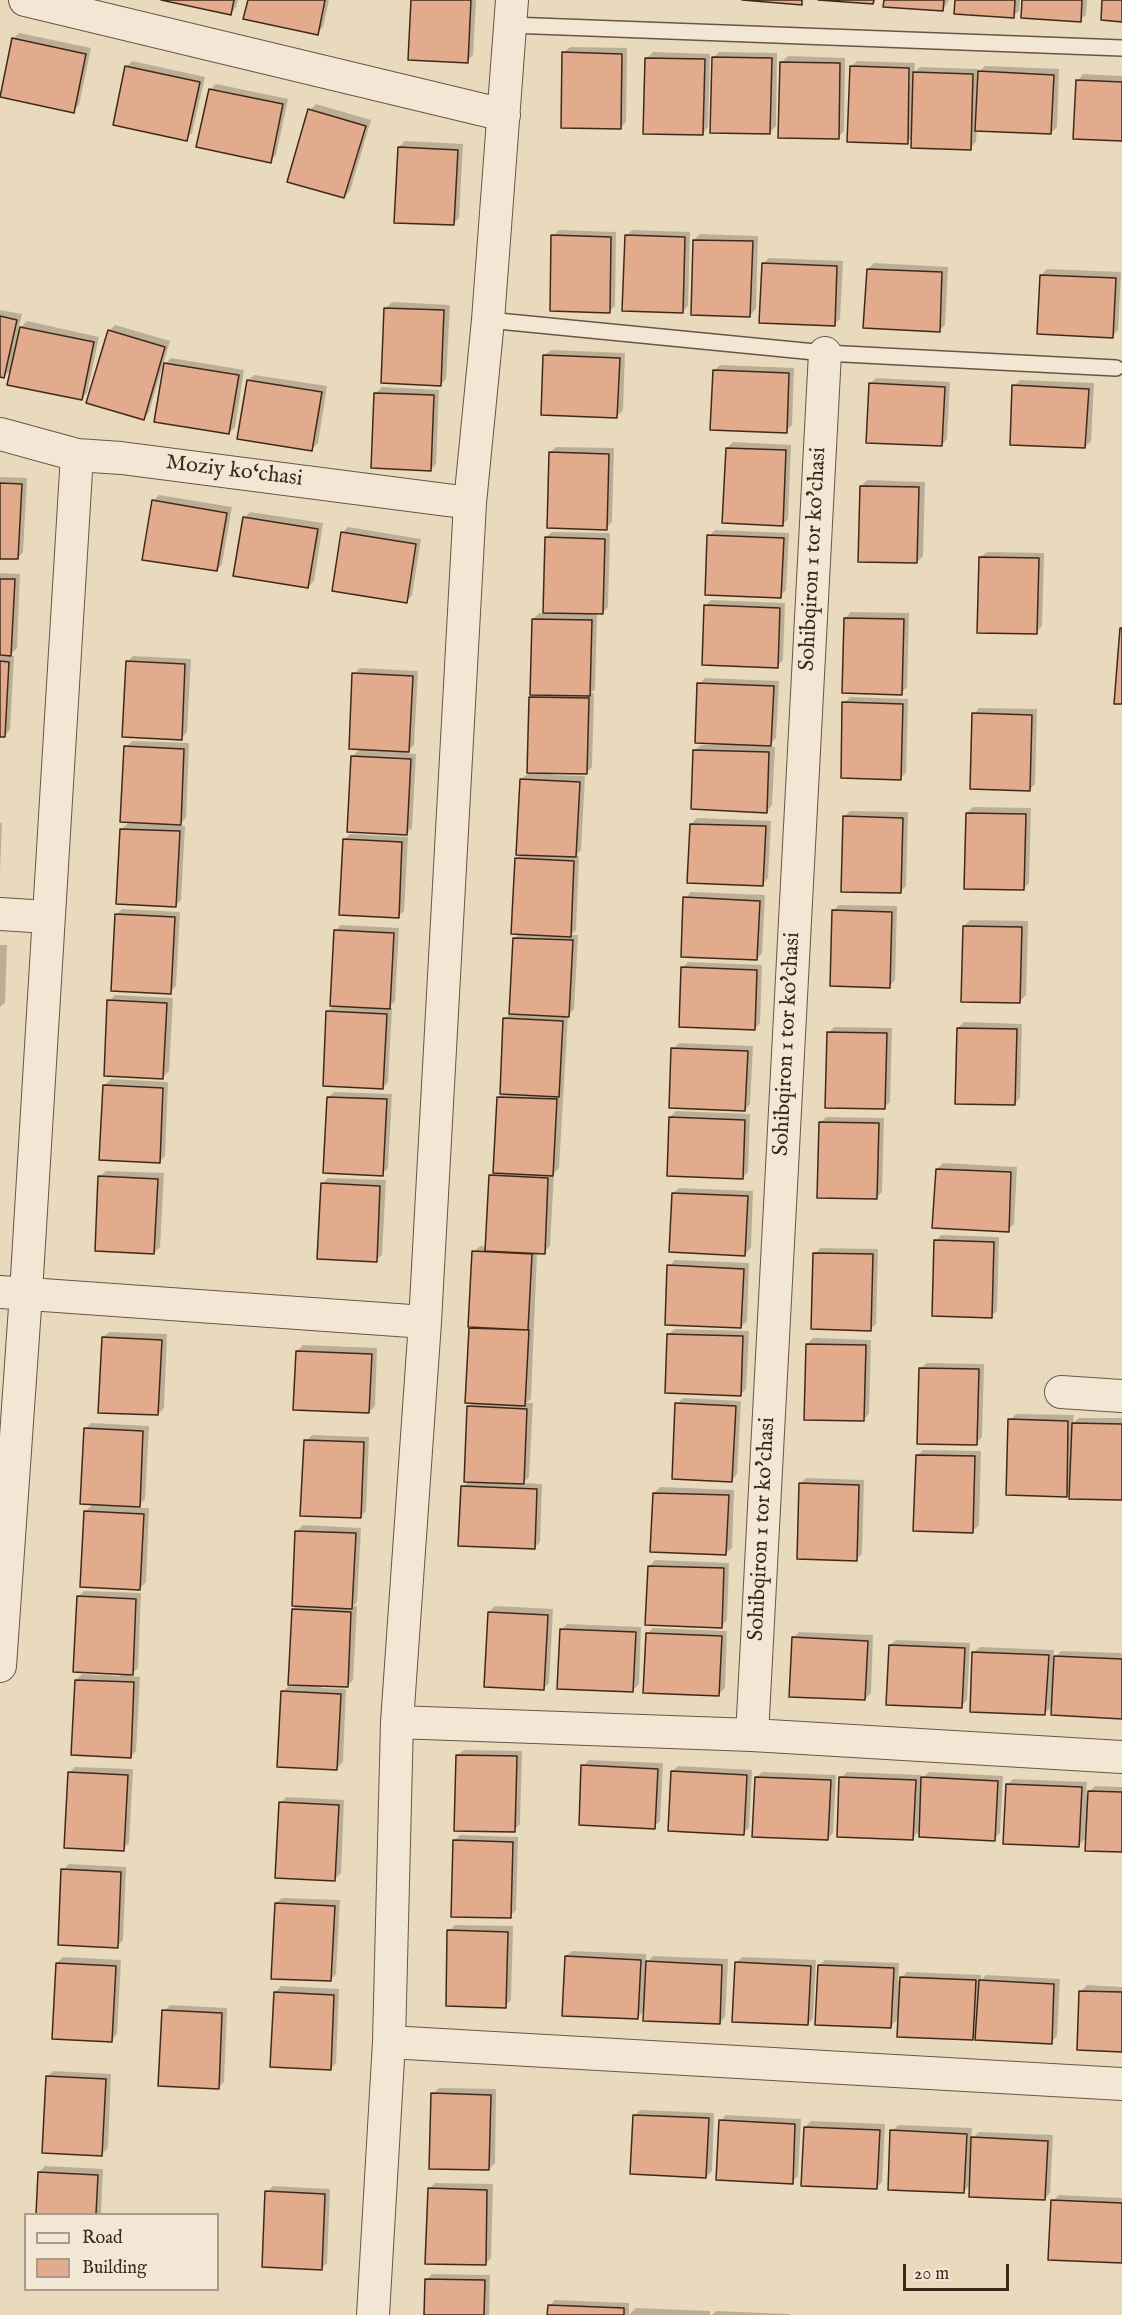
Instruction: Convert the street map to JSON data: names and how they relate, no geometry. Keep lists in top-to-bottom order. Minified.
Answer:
{"streets":{"street":["Moziy ko‘chasi","Sohibqiron 1 tor ko'chasi"]},"legend":["Road","Building"],"scale_bar":"20 m"}
